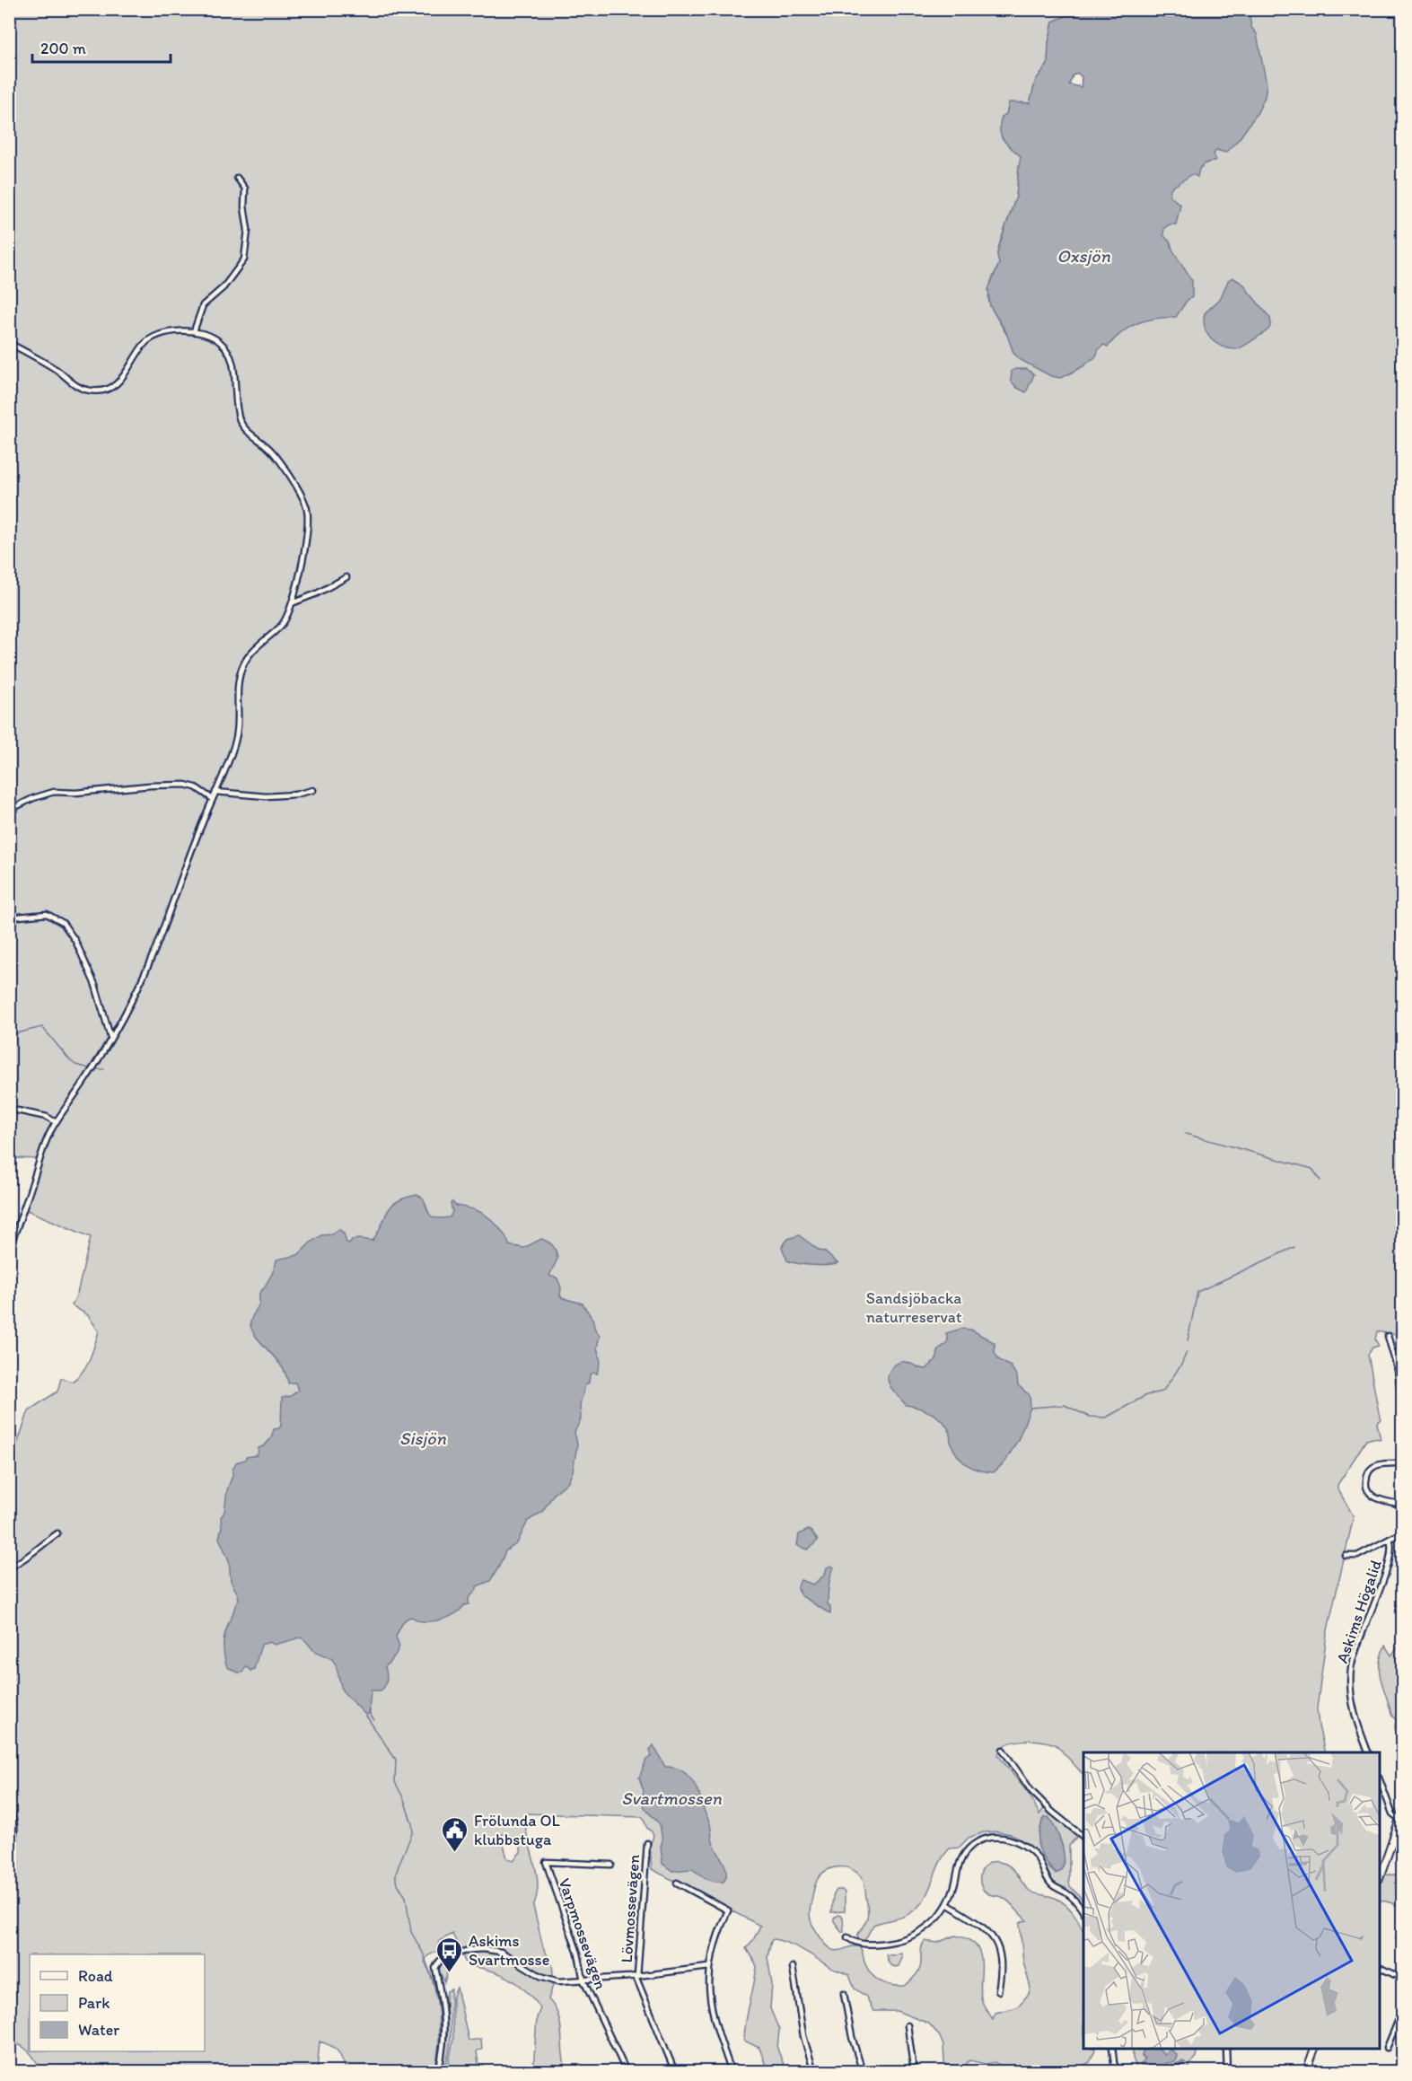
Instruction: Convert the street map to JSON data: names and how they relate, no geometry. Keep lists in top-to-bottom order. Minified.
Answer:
{"streets":{"street":["Askims Högalid","Lövmossevägen","Varpmossevägen"]},"water":["Oxsjön","Sisjön","Svartmossen"],"parks":["Sandsjöbacka naturreservat"],"places":{"public building":["Frölunda OL klubbstuga"],"bus stop":["Askims Svartmosse"]},"legend":["Road","Park","Water"],"scale_bar":"200 m"}
